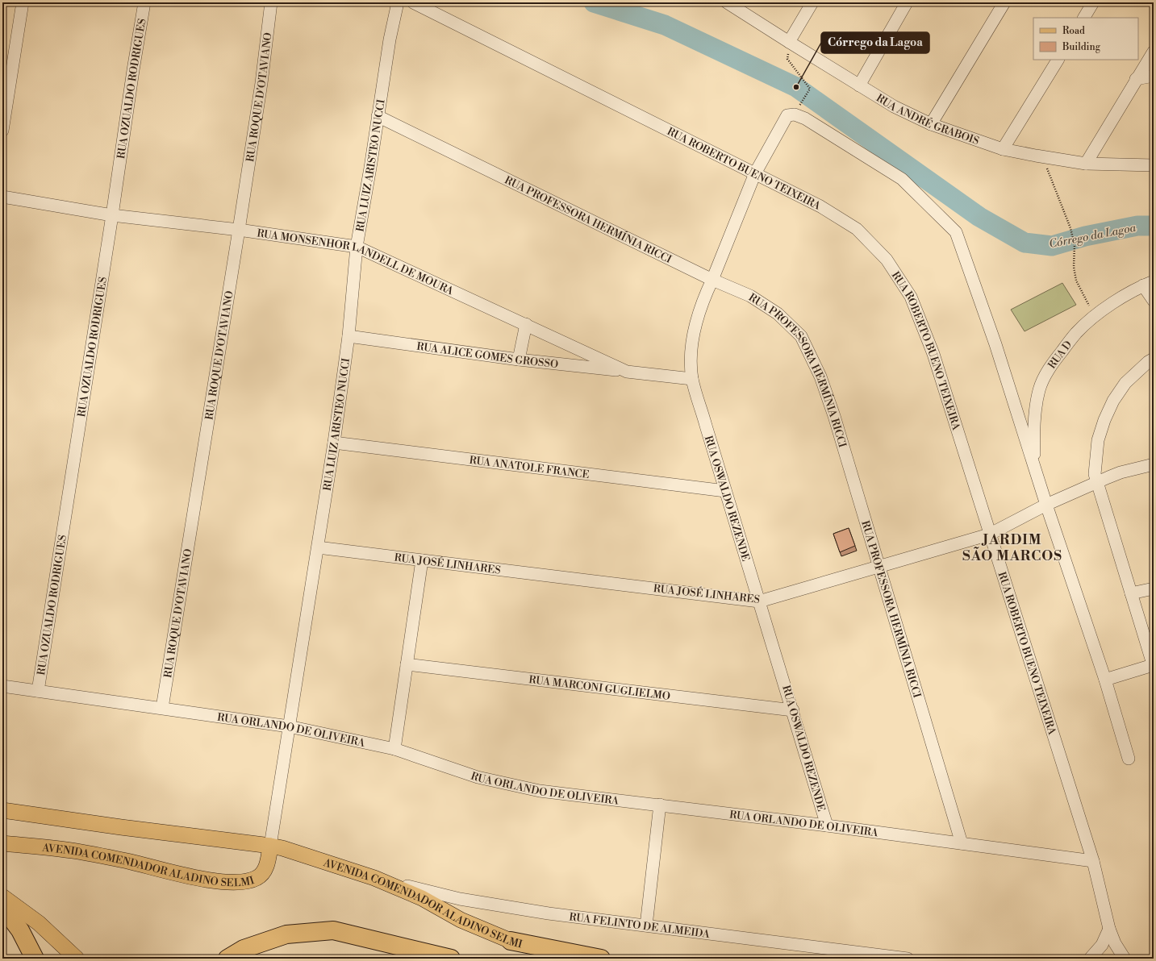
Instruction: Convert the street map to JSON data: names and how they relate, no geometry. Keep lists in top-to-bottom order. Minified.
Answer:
{"streets":{"main road":["AVENIDA COMENDADOR ALADINO SELMI"],"street":["RUA OZUALDO RODRIGUES","RUA ROQUE D'OTAVIANO","RUA ANDRÉ GRABOIS","RUA LUIZ ARISTEO NUCCI","RUA ROBERTO BUENO TEIXEIRA","RUA PROFESSORA HERMÍNIA RICCI","RUA MONSENHOR LANDELL DE MOURA","RUA ALICE GOMES GROSSO","RUA D","RUA ANATOLE FRANCE","RUA OSWALDO REZENDE","RUA JOSÉ LINHARES","RUA MARCONI GUGLIELMO","RUA ORLANDO DE OLIVEIRA","RUA FELINTO DE ALMEIDA"]},"crossings":[["RUA OZUALDO RODRIGUES","RUA MONSENHOR LANDELL DE MOURA"],["RUA OZUALDO RODRIGUES","RUA ORLANDO DE OLIVEIRA"],["RUA ROQUE D'OTAVIANO","RUA MONSENHOR LANDELL DE MOURA"],["RUA ROQUE D'OTAVIANO","RUA ORLANDO DE OLIVEIRA"],["RUA LUIZ ARISTEO NUCCI","RUA PROFESSORA HERMÍNIA RICCI"],["RUA LUIZ ARISTEO NUCCI","RUA MONSENHOR LANDELL DE MOURA"],["RUA LUIZ ARISTEO NUCCI","RUA ALICE GOMES GROSSO"],["RUA LUIZ ARISTEO NUCCI","RUA ANATOLE FRANCE"],["RUA LUIZ ARISTEO NUCCI","RUA JOSÉ LINHARES"],["RUA LUIZ ARISTEO NUCCI","RUA ORLANDO DE OLIVEIRA"],["RUA LUIZ ARISTEO NUCCI","AVENIDA COMENDADOR ALADINO SELMI"],["RUA ROBERTO BUENO TEIXEIRA","RUA OSWALDO REZENDE"],["RUA ROBERTO BUENO TEIXEIRA","RUA JOSÉ LINHARES"],["RUA ROBERTO BUENO TEIXEIRA","RUA ORLANDO DE OLIVEIRA"],["RUA PROFESSORA HERMÍNIA RICCI","RUA OSWALDO REZENDE"],["RUA PROFESSORA HERMÍNIA RICCI","RUA JOSÉ LINHARES"],["RUA PROFESSORA HERMÍNIA RICCI","RUA ORLANDO DE OLIVEIRA"],["RUA MONSENHOR LANDELL DE MOURA","RUA ALICE GOMES GROSSO"],["RUA MONSENHOR LANDELL DE MOURA","RUA OSWALDO REZENDE"],["RUA D","RUA OSWALDO REZENDE"],["RUA ANATOLE FRANCE","RUA OSWALDO REZENDE"],["RUA OSWALDO REZENDE","RUA JOSÉ LINHARES"],["RUA OSWALDO REZENDE","RUA MARCONI GUGLIELMO"],["RUA OSWALDO REZENDE","RUA ORLANDO DE OLIVEIRA"],["AVENIDA COMENDADOR ALADINO SELMI","RUA FELINTO DE ALMEIDA"]],"districts":["JARDIM SÃO MARCOS"],"water":["Córrego da Lagoa"],"places":["Córrego da Lagoa"],"legend":["Road","Building"]}
